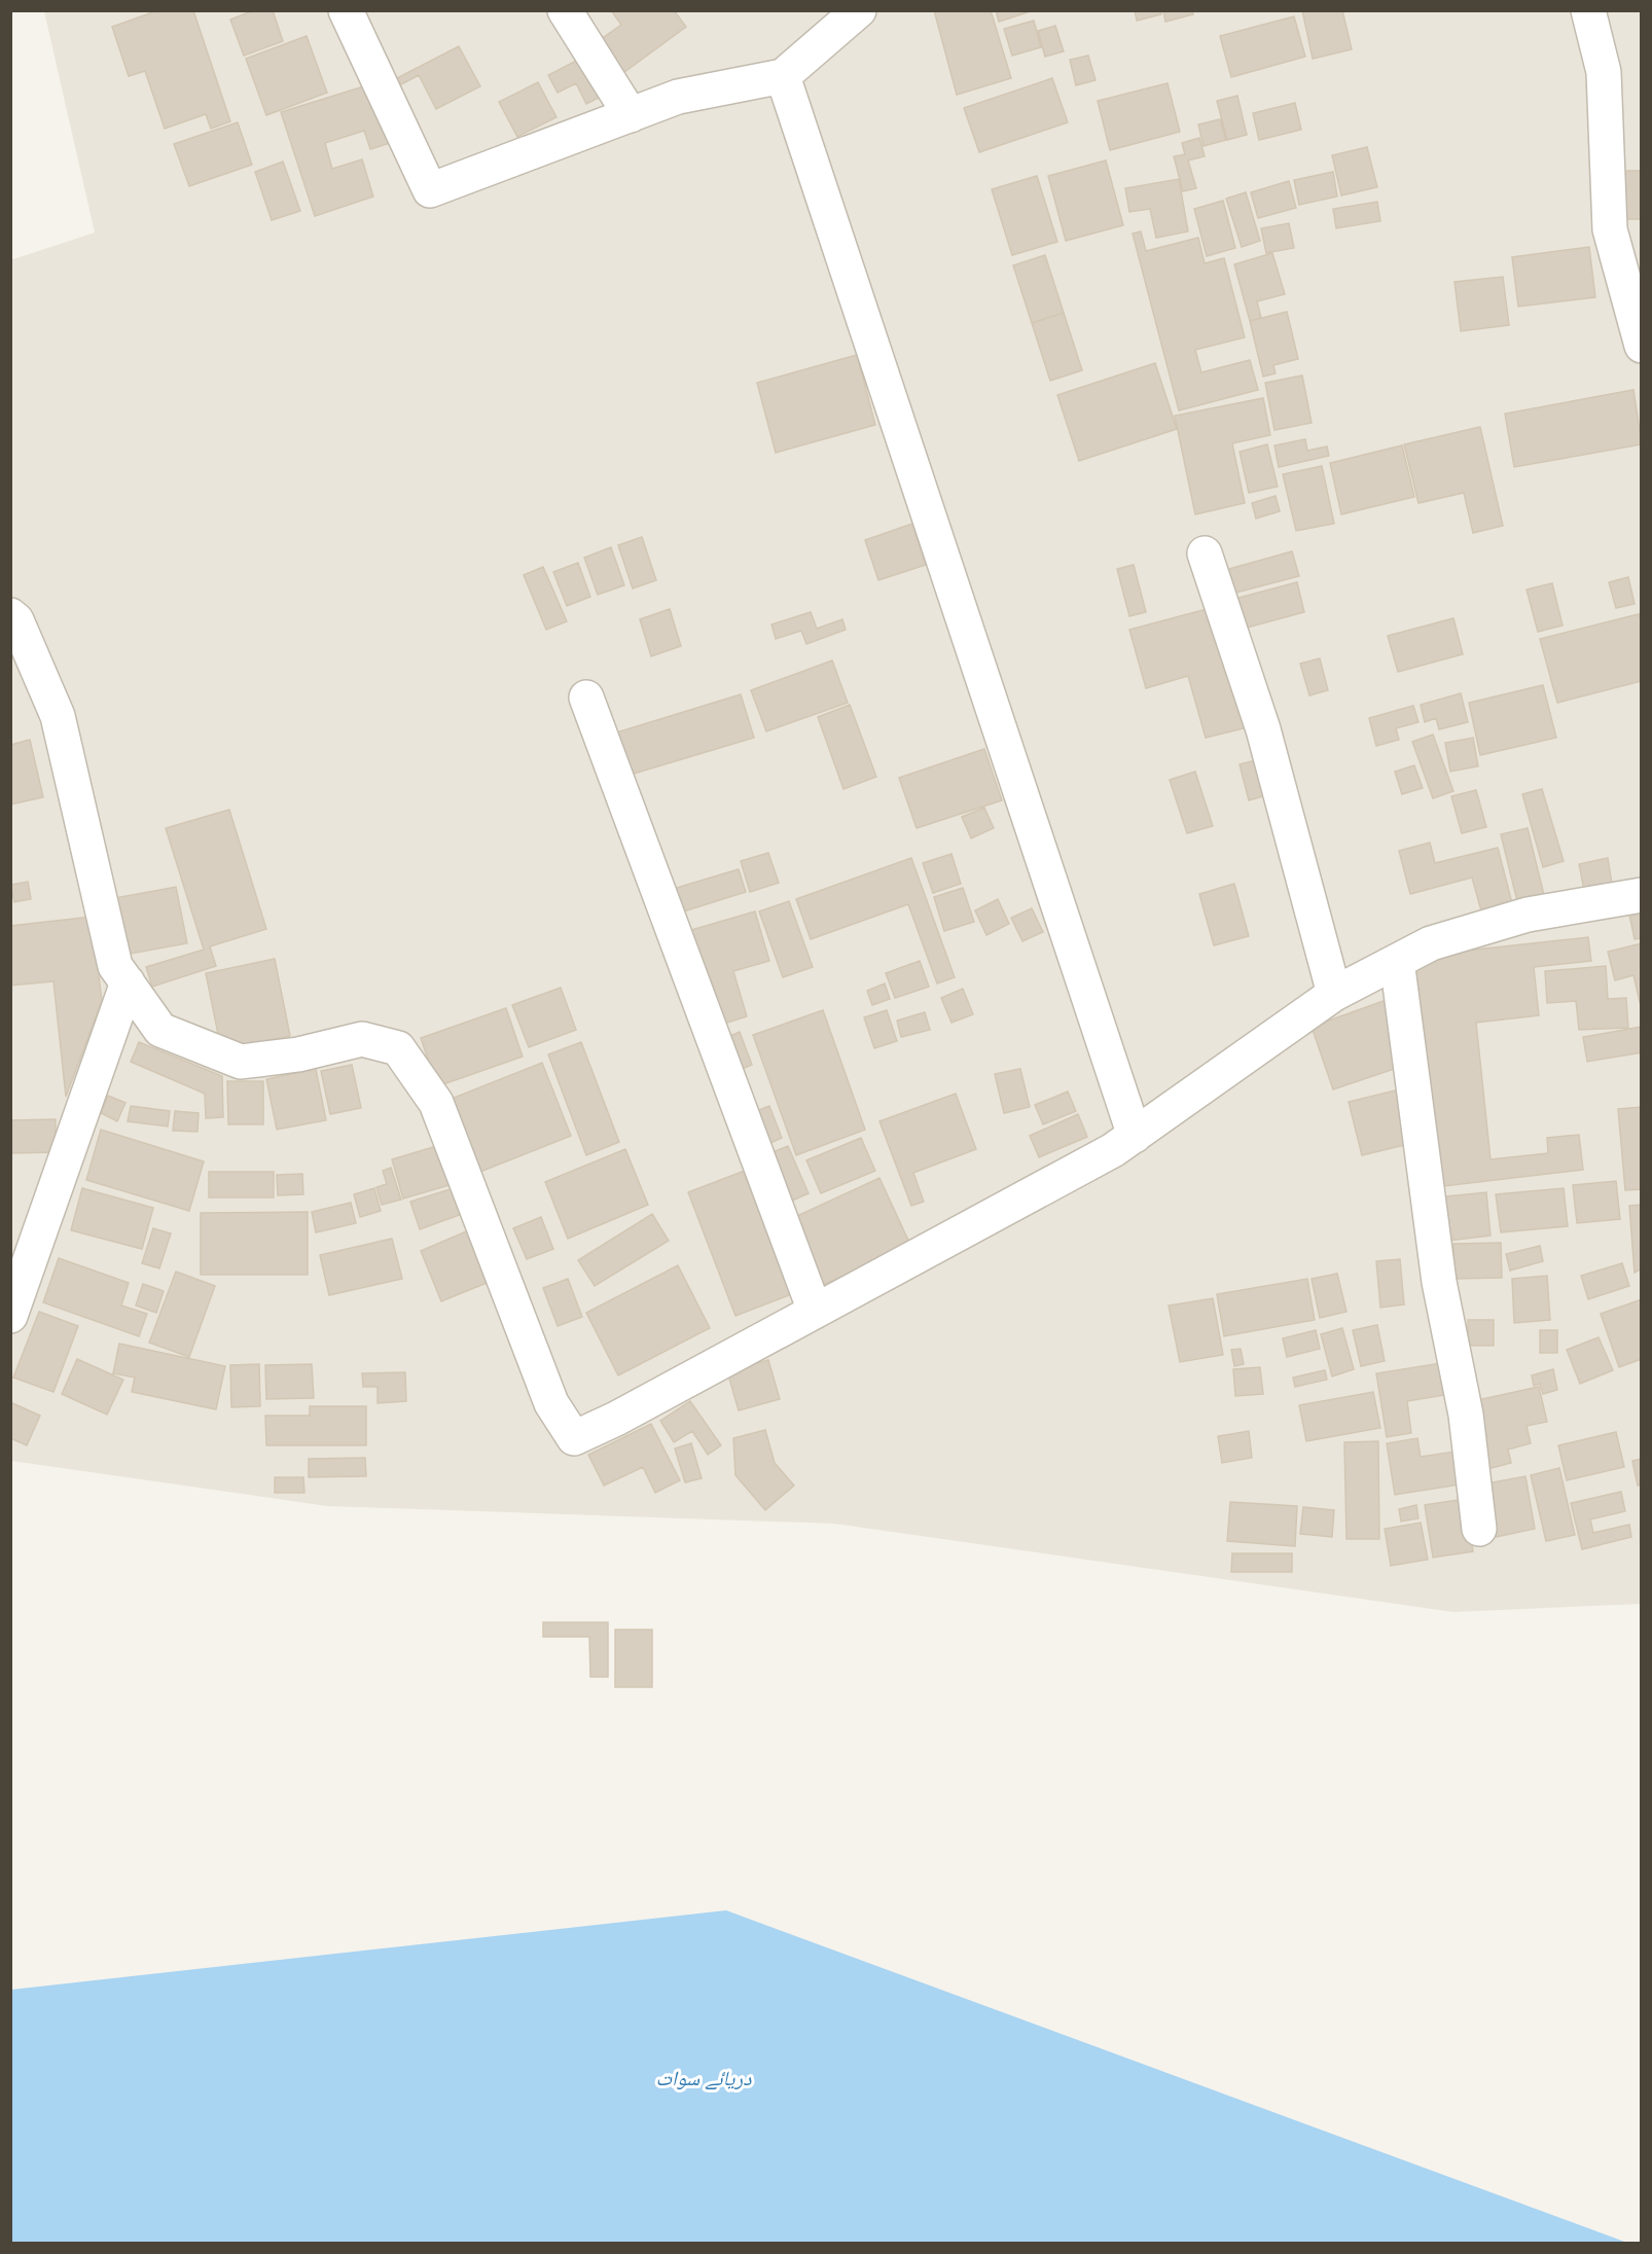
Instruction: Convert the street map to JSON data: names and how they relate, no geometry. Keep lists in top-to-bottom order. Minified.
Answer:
{"water":["دریائے سوات"]}
